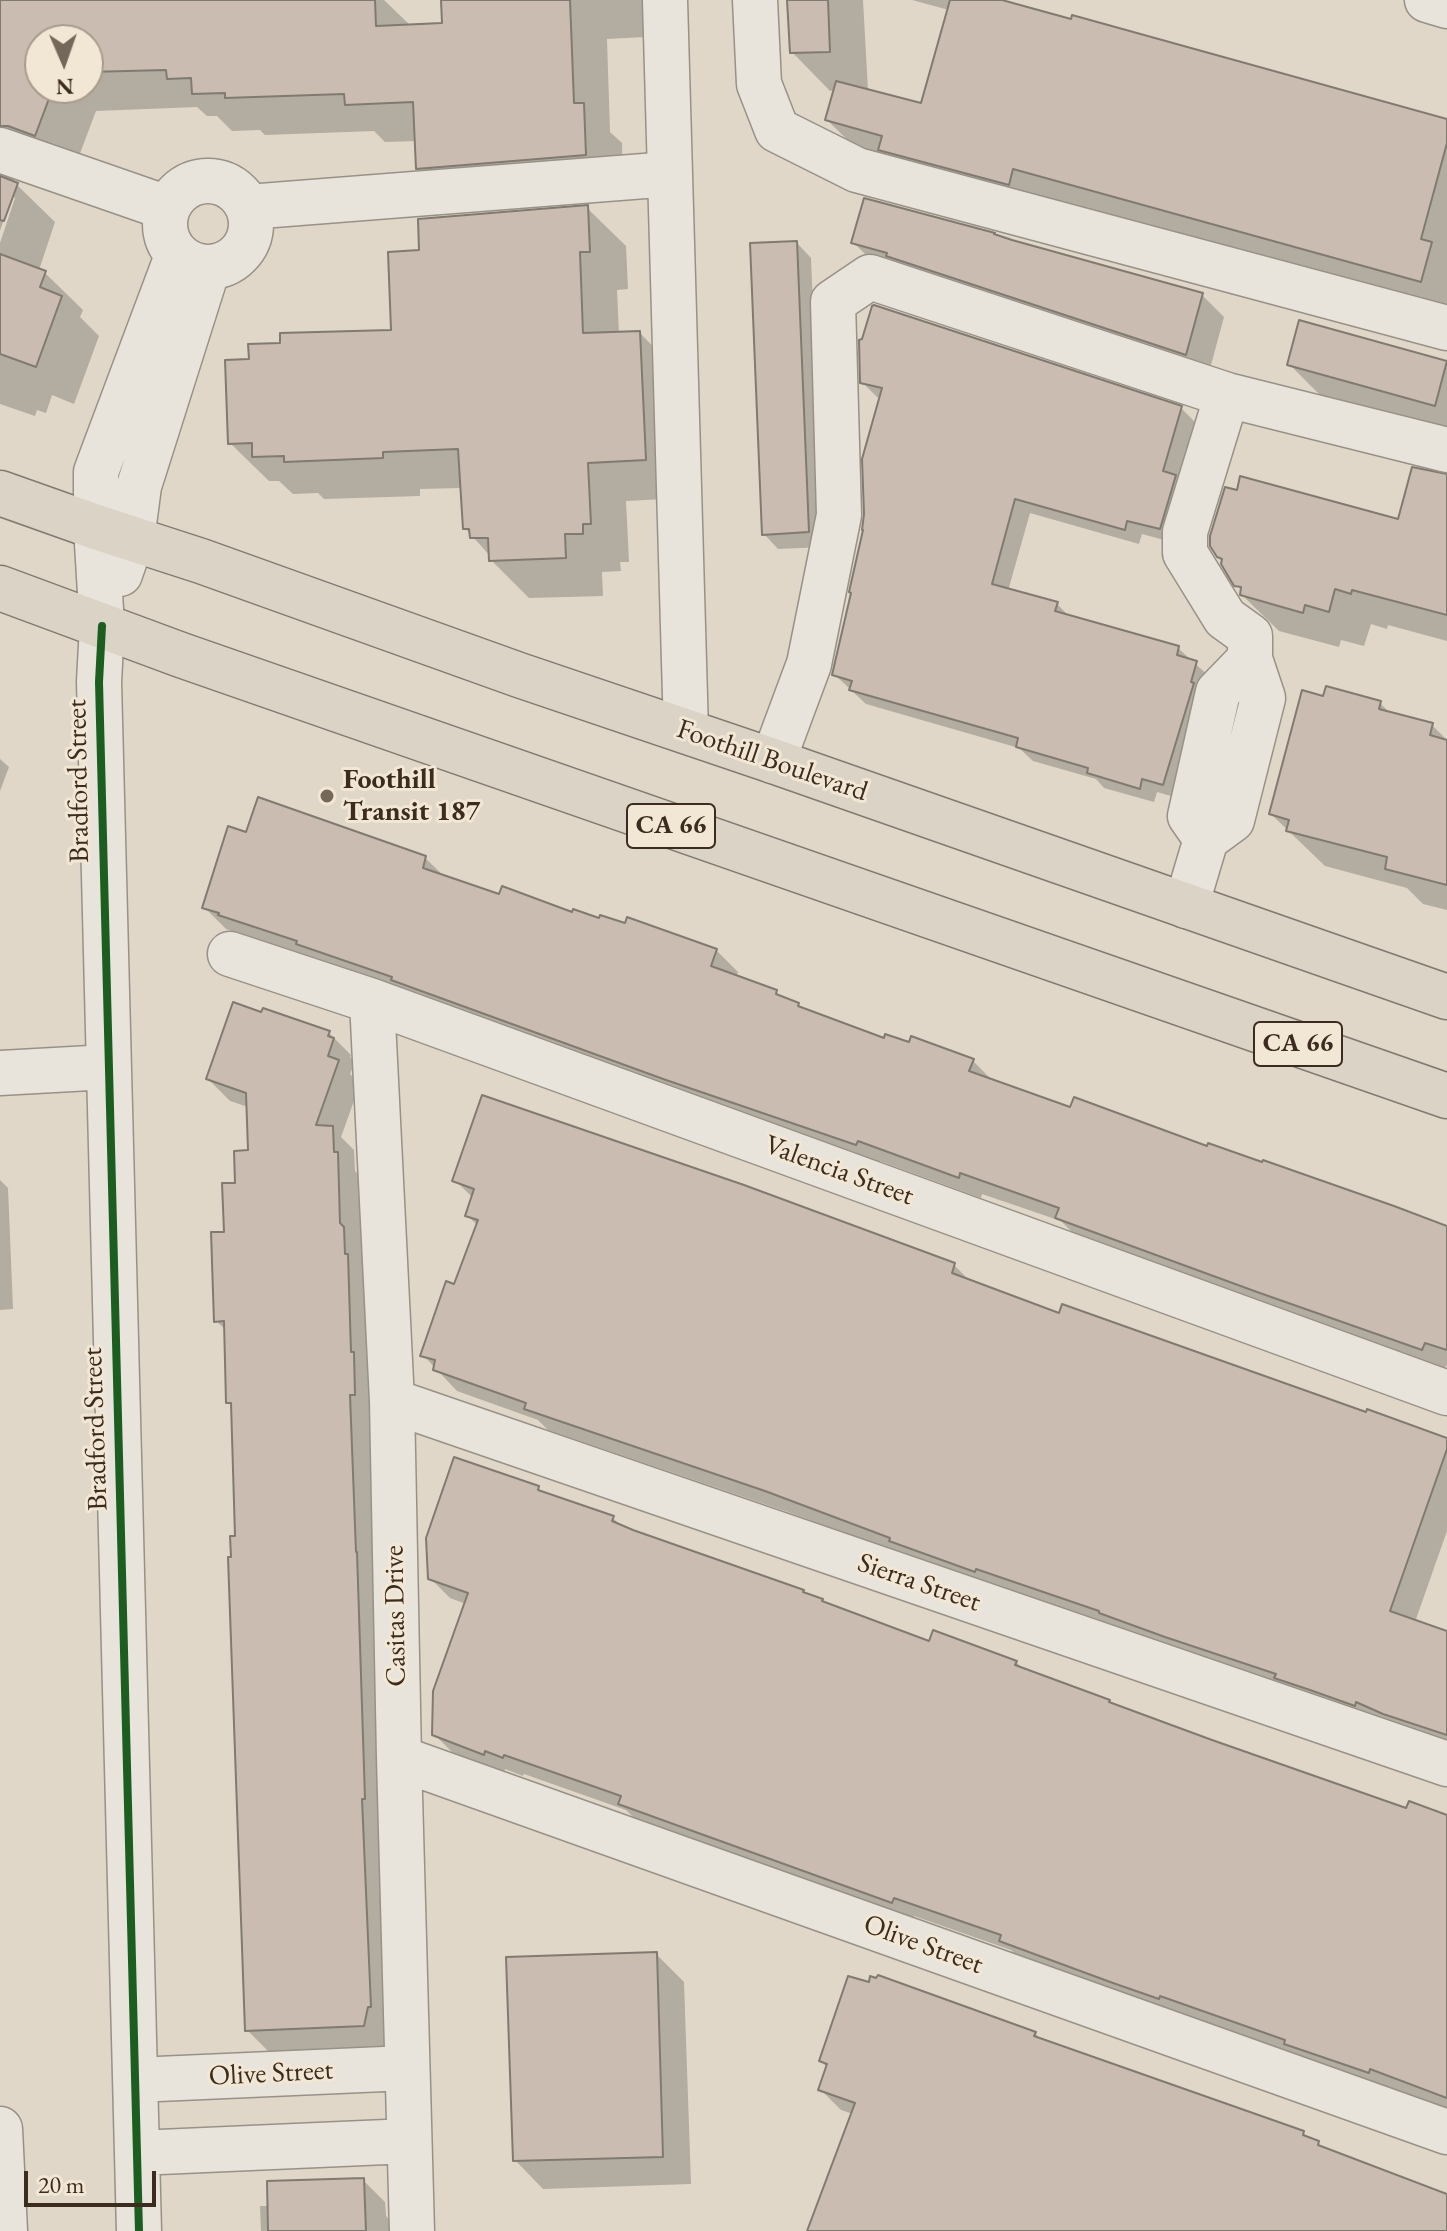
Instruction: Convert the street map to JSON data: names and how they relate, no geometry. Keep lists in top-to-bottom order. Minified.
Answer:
{"streets":{"main road":["Foothill Boulevard","CA 66"],"street":["Bradford Street","Valencia Street","Sierra Street","Casitas Drive","Olive Street"]},"crossings":[["Foothill Boulevard","Bradford Street"],["Bradford Street","CA 66"],["Bradford Street","Olive Street"],["Valencia Street","Casitas Drive"],["Sierra Street","Casitas Drive"],["Casitas Drive","Olive Street"]],"places":["Foothill Transit 187"],"scale_bar":"20 m","north":"bottom"}
